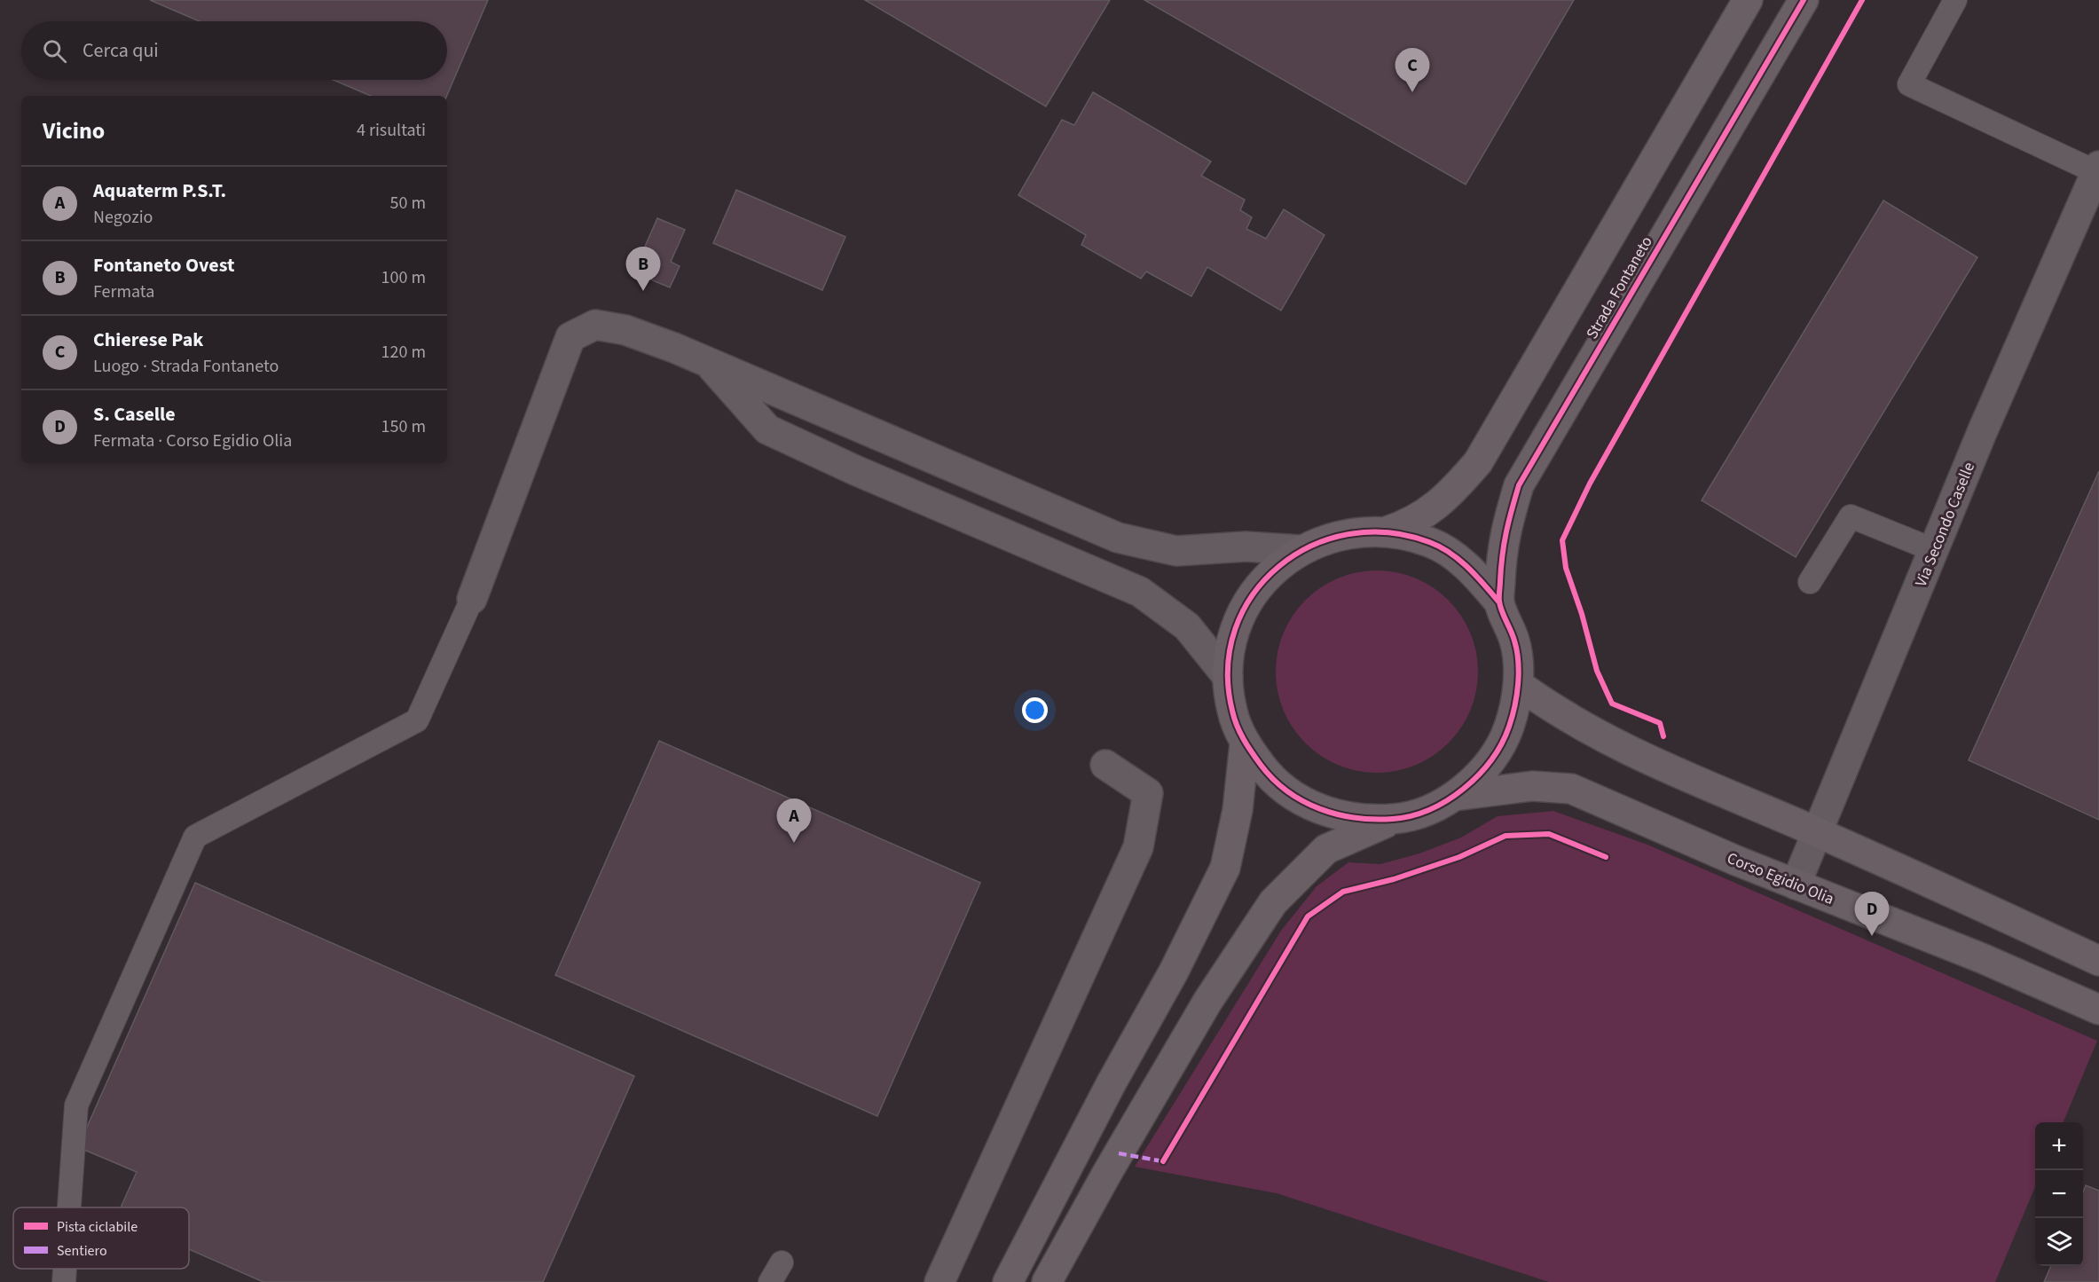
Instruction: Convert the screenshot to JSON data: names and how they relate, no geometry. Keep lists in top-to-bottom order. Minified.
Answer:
{"streets":{"street":["Strada Fontaneto","Via Secondo Caselle","Corso Egidio Olia"]},"crossings":[["Strada Fontaneto","Corso Egidio Olia"],["Via Secondo Caselle","Corso Egidio Olia"]],"legend":["Pista ciclabile","Sentiero"],"page":{"search":"Cerca qui","pins":["C","B","A","D"],"heading":["Vicino","4 risultati"],"list":[{"mark":"A","name":"Aquaterm P.S.T.","note":"Negozio","value":"50 m"},{"mark":"B","name":"Fontaneto Ovest","note":"Fermata","value":"100 m"},{"mark":"C","name":"Chierese Pak","note":"Luogo · Strada Fontaneto","value":"120 m"},{"mark":"D","name":"S. Caselle","note":"Fermata · Corso Egidio Olia","value":"150 m"}],"map_buttons":["+","−"]}}
